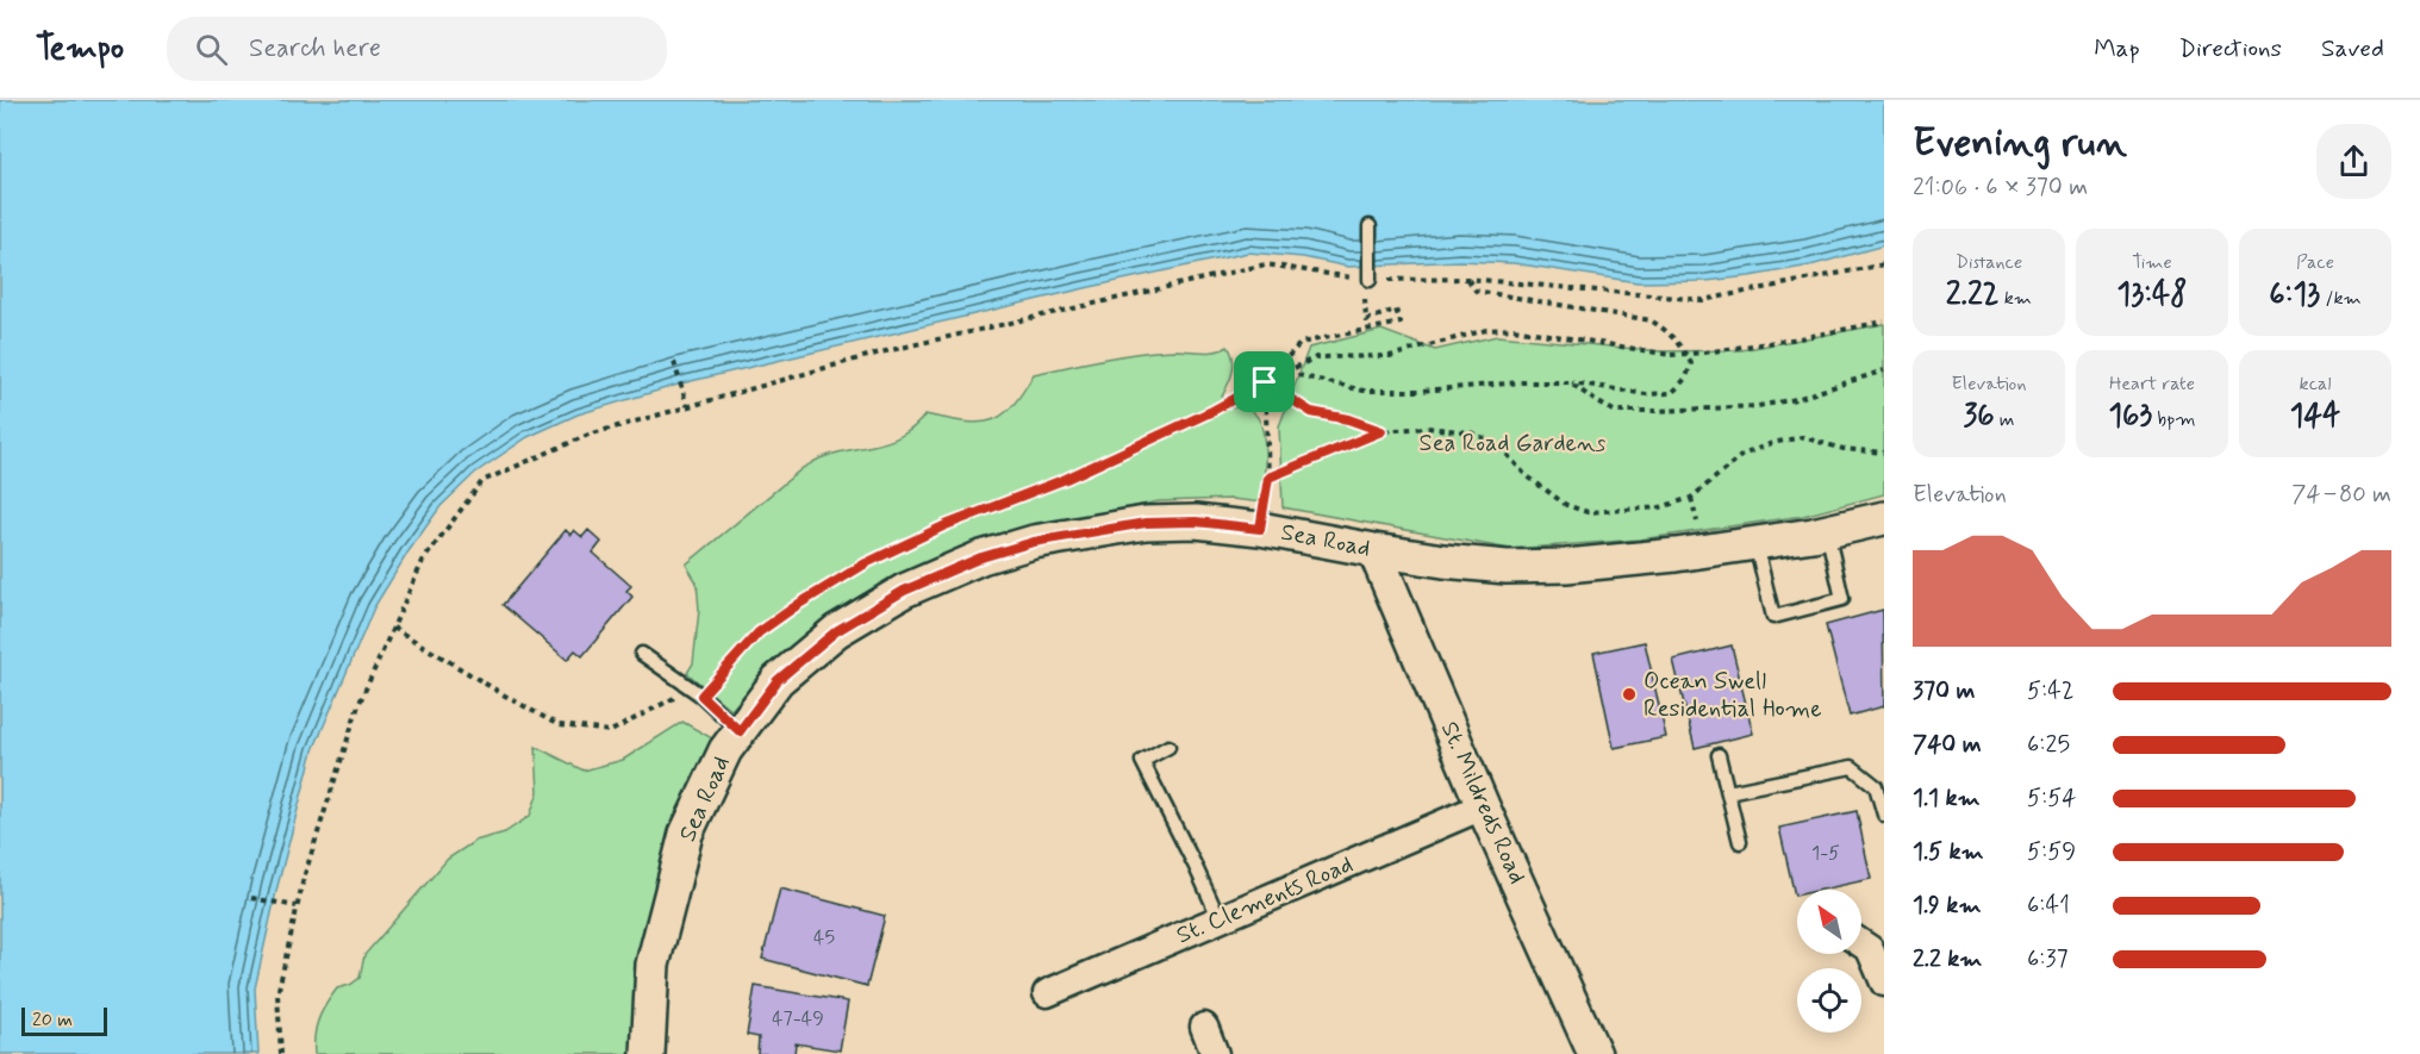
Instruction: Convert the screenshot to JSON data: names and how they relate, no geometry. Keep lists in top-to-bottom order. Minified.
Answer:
{"streets":{"street":["Sea Road","St. Mildreds Road","St. Clements Road"]},"crossings":[["Sea Road","St. Mildreds Road"],["St. Mildreds Road","St. Clements Road"]],"parks":["Sea Road Gardens"],"places":["Ocean Swell Residential Home"],"house_numbers":["1-5","45","47-49"],"scale_bar":"20 m","north":"top left","page":{"header":"Tempo","search":"Search here","nav":["Map","Directions","Saved"],"heading":["Evening run","21:06 · 6 × 370 m"],"stats":[["Distance","2.22 km"],["Time","13:48"],["Pace","6:13 /km"],["Elevation","36 m"],["Heart rate","163 bpm"],["kcal","144"]],"chart":["Elevation","74–80 m"],"list":[{"name":"370 m","note":"5:42"},{"name":"740 m","note":"6:25"},{"name":"1.1 km","note":"5:54"},{"name":"1.5 km","note":"5:59"},{"name":"1.9 km","note":"6:41"},{"name":"2.2 km","note":"6:37"}],"scale":"20 m"}}
